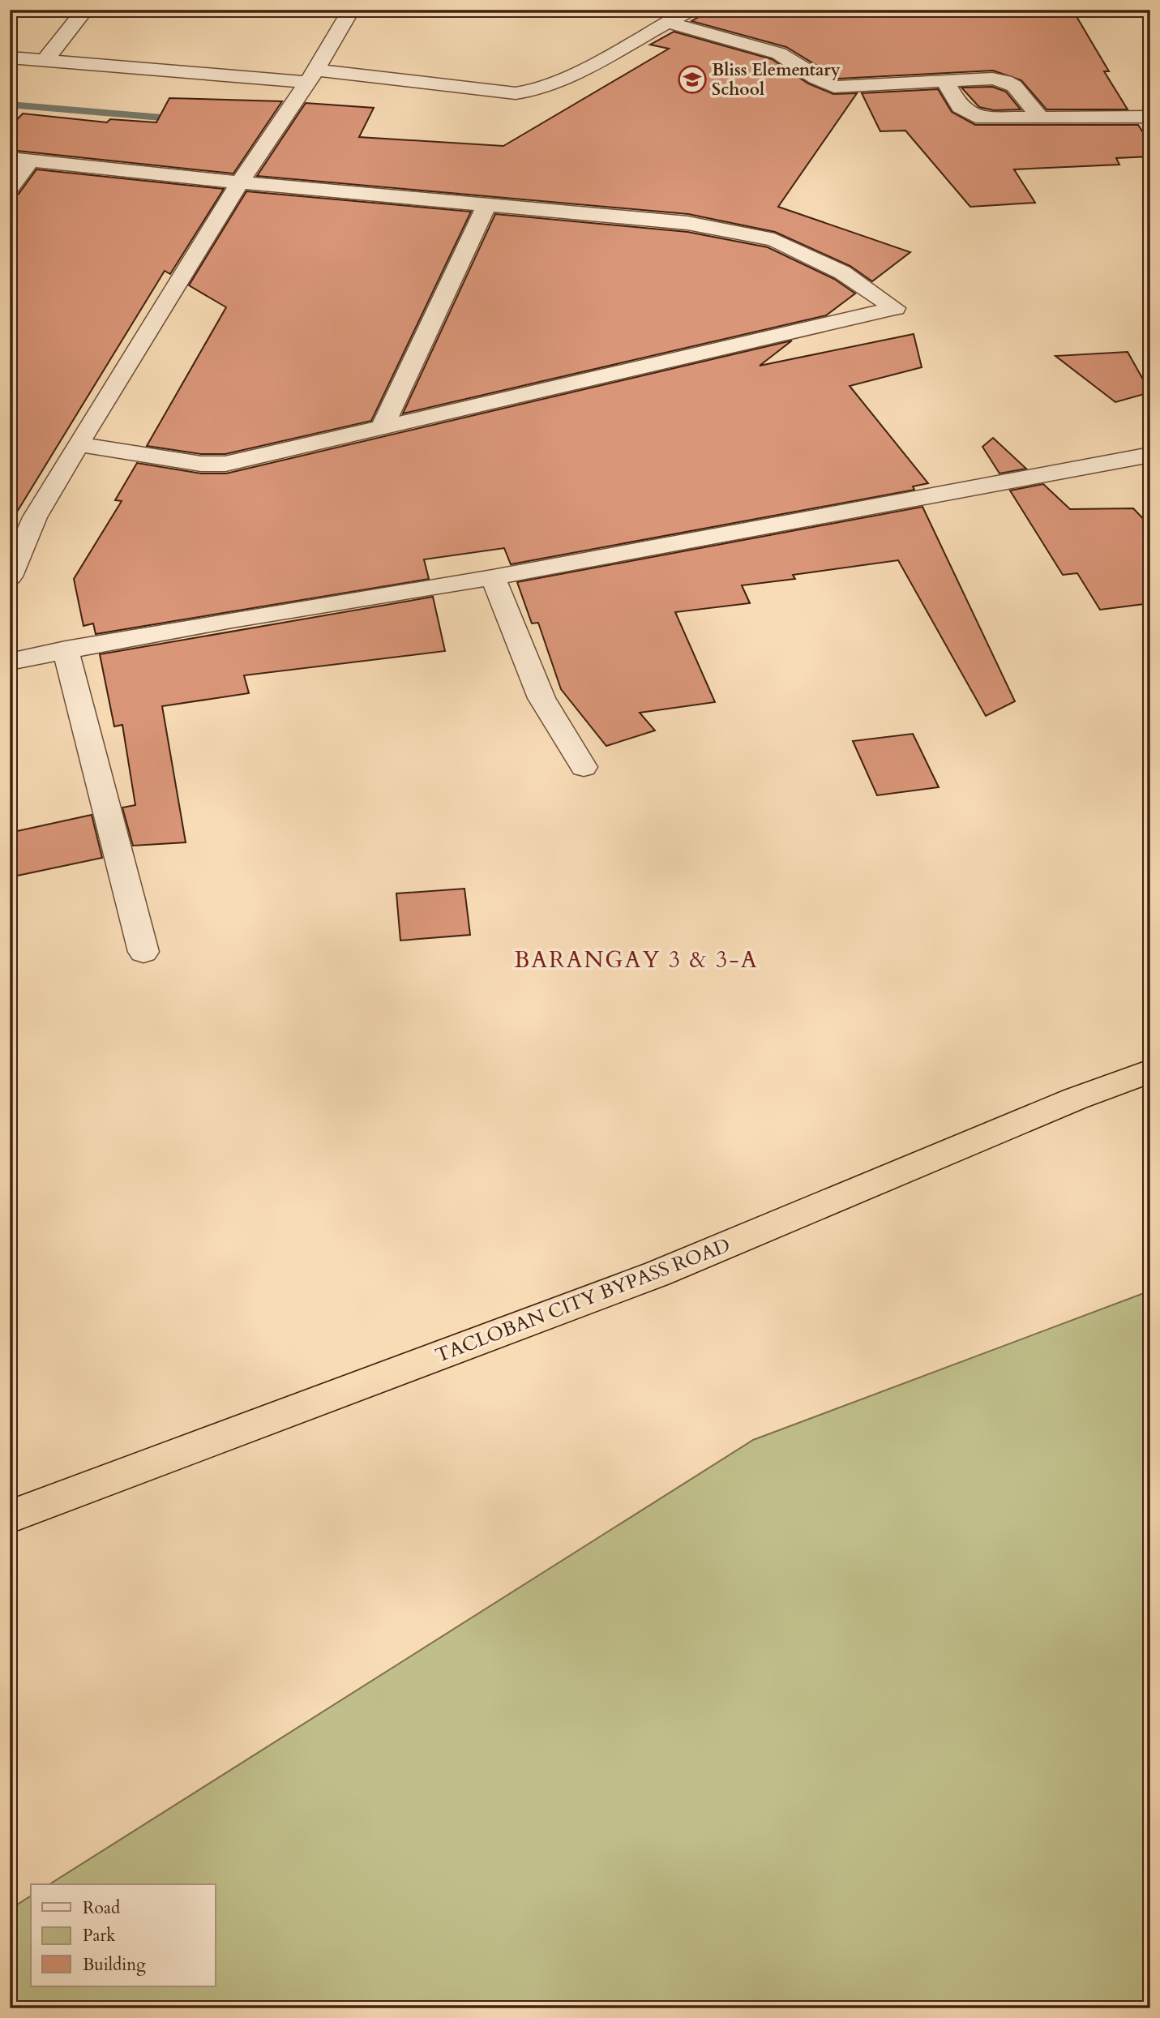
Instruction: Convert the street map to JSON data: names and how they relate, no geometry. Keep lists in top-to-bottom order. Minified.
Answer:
{"streets":{"highway":["TACLOBAN CITY BYPASS ROAD"]},"districts":["BARANGAY 3 & 3-A"],"places":{"school or university":["Bliss Elementary School"]},"legend":["Road","Park","Building"]}
